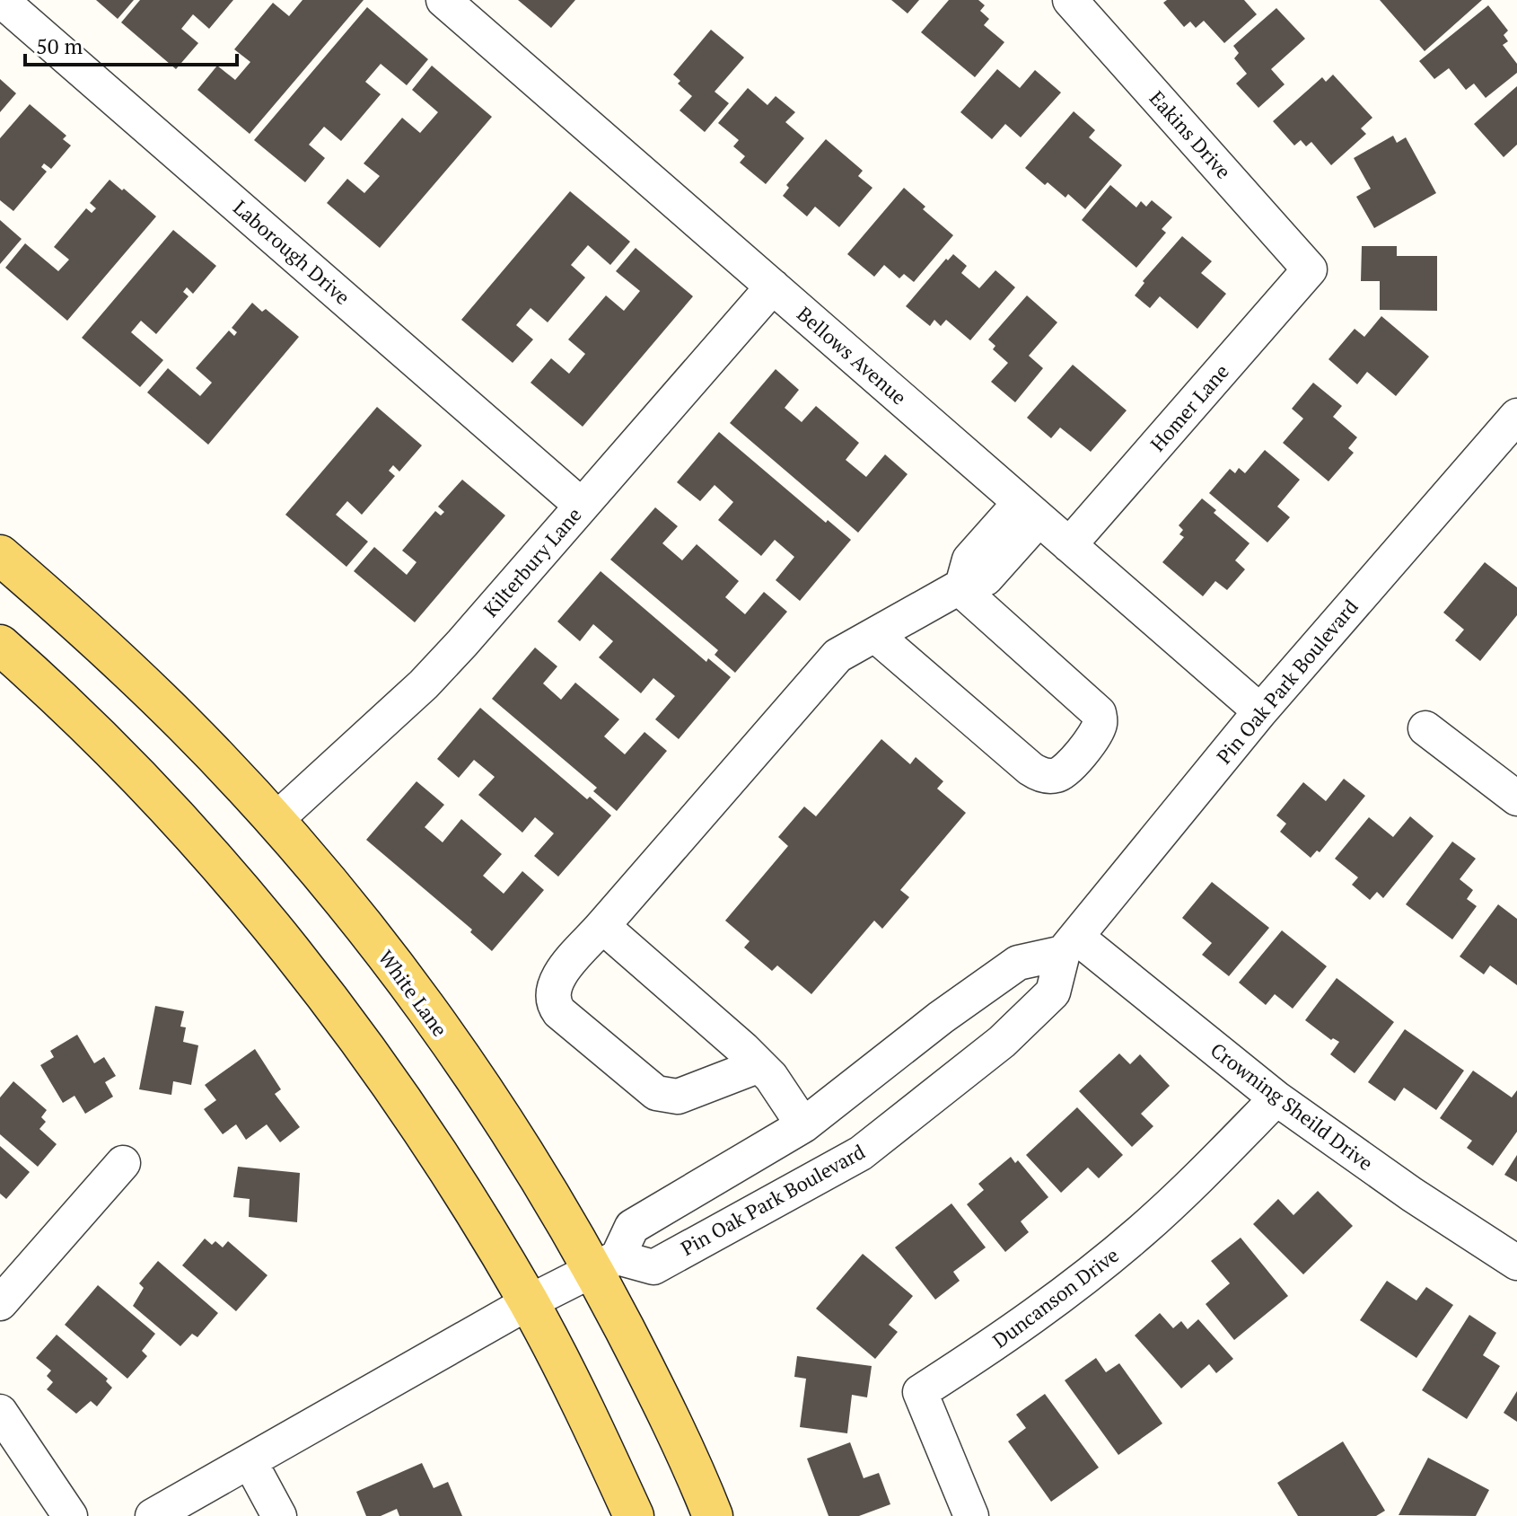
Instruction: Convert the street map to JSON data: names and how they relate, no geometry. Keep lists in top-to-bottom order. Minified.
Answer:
{"streets":{"main road":["White Lane"],"street":["Eakins Drive","Laborough Drive","Bellows Avenue","Homer Lane","Kilterbury Lane","Pin Oak Park Boulevard","Crowning Sheild Drive","Duncanson Drive"]},"crossings":[["Eakins Drive","Homer Lane"],["Laborough Drive","Kilterbury Lane"],["Bellows Avenue","Homer Lane"],["Bellows Avenue","Kilterbury Lane"],["Bellows Avenue","Pin Oak Park Boulevard"],["Kilterbury Lane","White Lane"],["Pin Oak Park Boulevard","White Lane"],["Pin Oak Park Boulevard","Crowning Sheild Drive"],["Crowning Sheild Drive","Duncanson Drive"]],"scale_bar":"50 m"}
